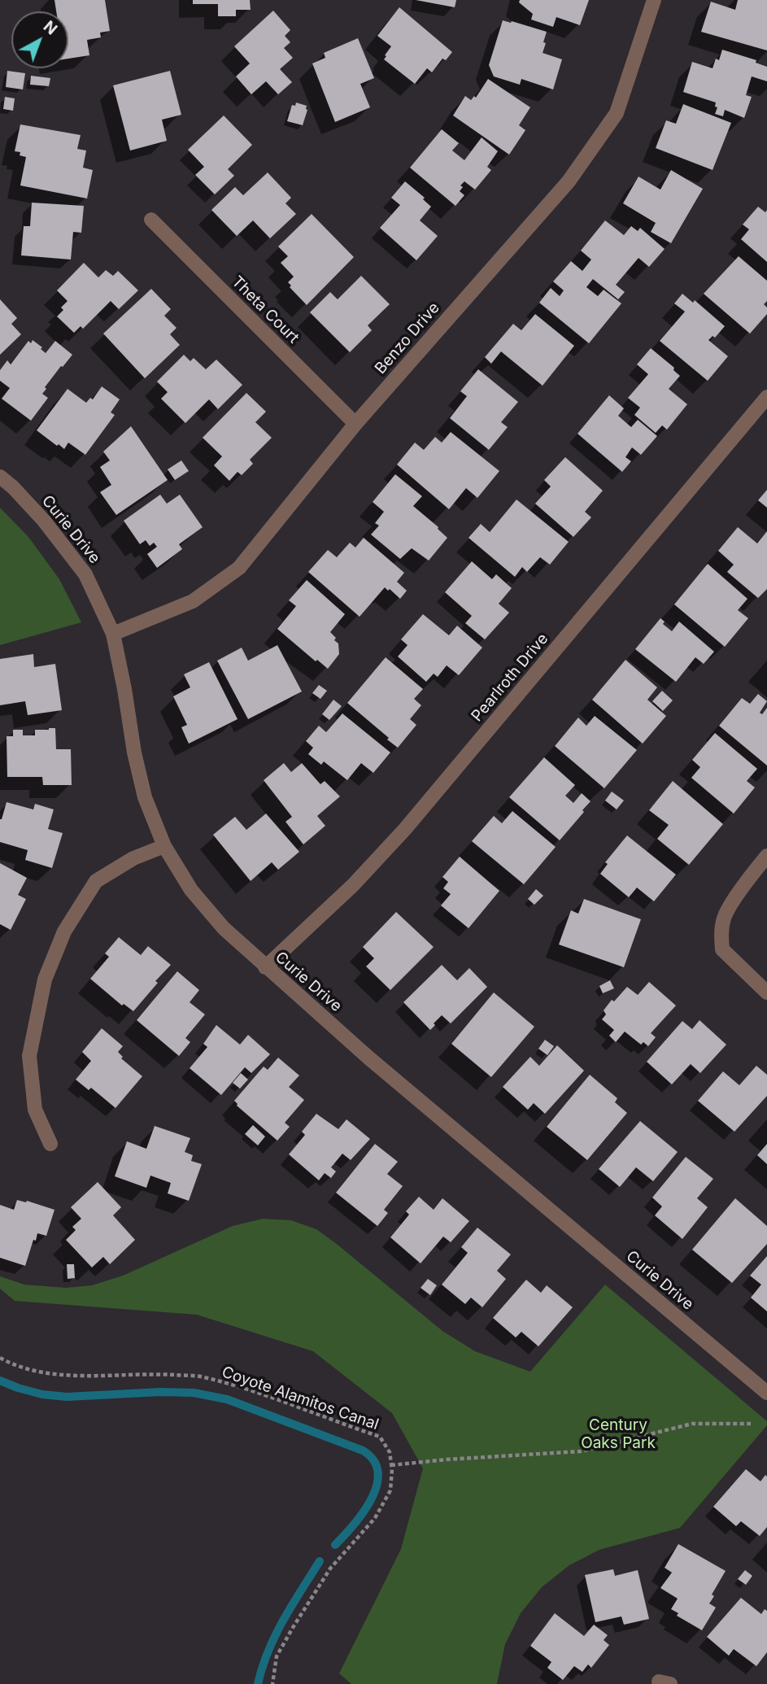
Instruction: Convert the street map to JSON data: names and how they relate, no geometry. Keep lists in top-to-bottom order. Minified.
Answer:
{"streets":{"street":["Theta Court","Benzo Drive","Curie Drive","Pearlroth Drive"],"path":["Coyote Alamitos Canal"]},"crossings":[["Theta Court","Benzo Drive"],["Benzo Drive","Curie Drive"],["Curie Drive","Pearlroth Drive"]],"parks":["Century Oaks Park"],"north":"top right"}
